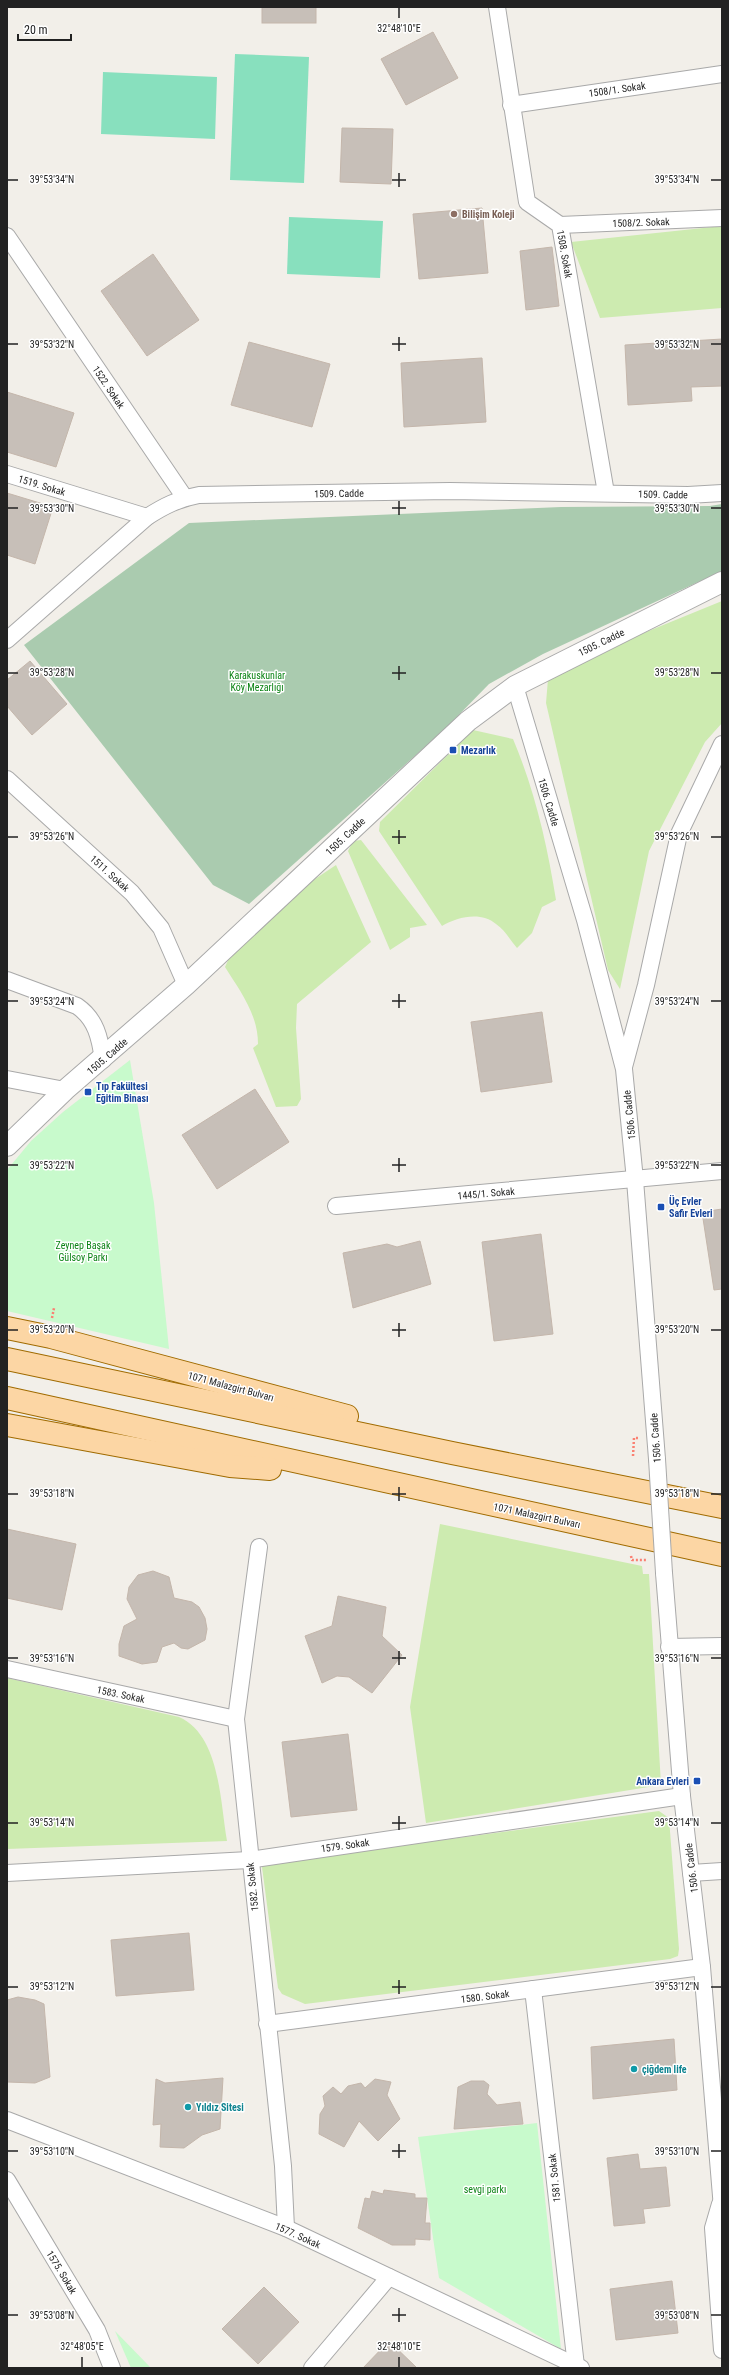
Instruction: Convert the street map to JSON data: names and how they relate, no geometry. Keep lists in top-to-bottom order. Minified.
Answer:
{"streets":{"main road":["1071 Malazgirt Bulvarı"],"street":["1508/1. Sokak","1508/2. Sokak","1508. Sokak","1522. Sokak","1519. Sokak","1509. Cadde","1505. Cadde","1506. Cadde","1511. Sokak","1445/1. Sokak","1583. Sokak","1579. Sokak","1582. Sokak","1580. Sokak","1581. Sokak","1577. Sokak","1575. Sokak"]},"crossings":[["1508/1. Sokak","1508. Sokak"],["1508/2. Sokak","1508. Sokak"],["1508. Sokak","1509. Cadde"],["1522. Sokak","1509. Cadde"],["1519. Sokak","1509. Cadde"],["1505. Cadde","1506. Cadde"],["1505. Cadde","1511. Sokak"],["1506. Cadde","1445/1. Sokak"],["1506. Cadde","1579. Sokak"],["1506. Cadde","1580. Sokak"],["1583. Sokak","1582. Sokak"],["1579. Sokak","1582. Sokak"],["1582. Sokak","1580. Sokak"],["1582. Sokak","1577. Sokak"],["1580. Sokak","1581. Sokak"],["1581. Sokak","1577. Sokak"]],"parks":["Karakuskunlar Köy Mezarlığı","Zeynep Başak Gülsoy Parkı","sevgi parkı"],"places":{"other":["Bilişim Koleji","çiğdem life","Yıldız Sitesi"],"transit":["Mezarlık","Tıp Fakültesi Eğitim Binası","Üç Evler Safir Evleri","Ankara Evleri"]},"scale_bar":"20 m","coordinates":["32°48'10\"E","39°53'34\"N","39°53'32\"N","39°53'30\"N","39°53'28\"N","39°53'26\"N","39°53'24\"N","39°53'22\"N","39°53'20\"N","39°53'18\"N","39°53'16\"N","39°53'14\"N","39°53'12\"N","39°53'10\"N","39°53'08\"N","32°48'05\"E"]}
